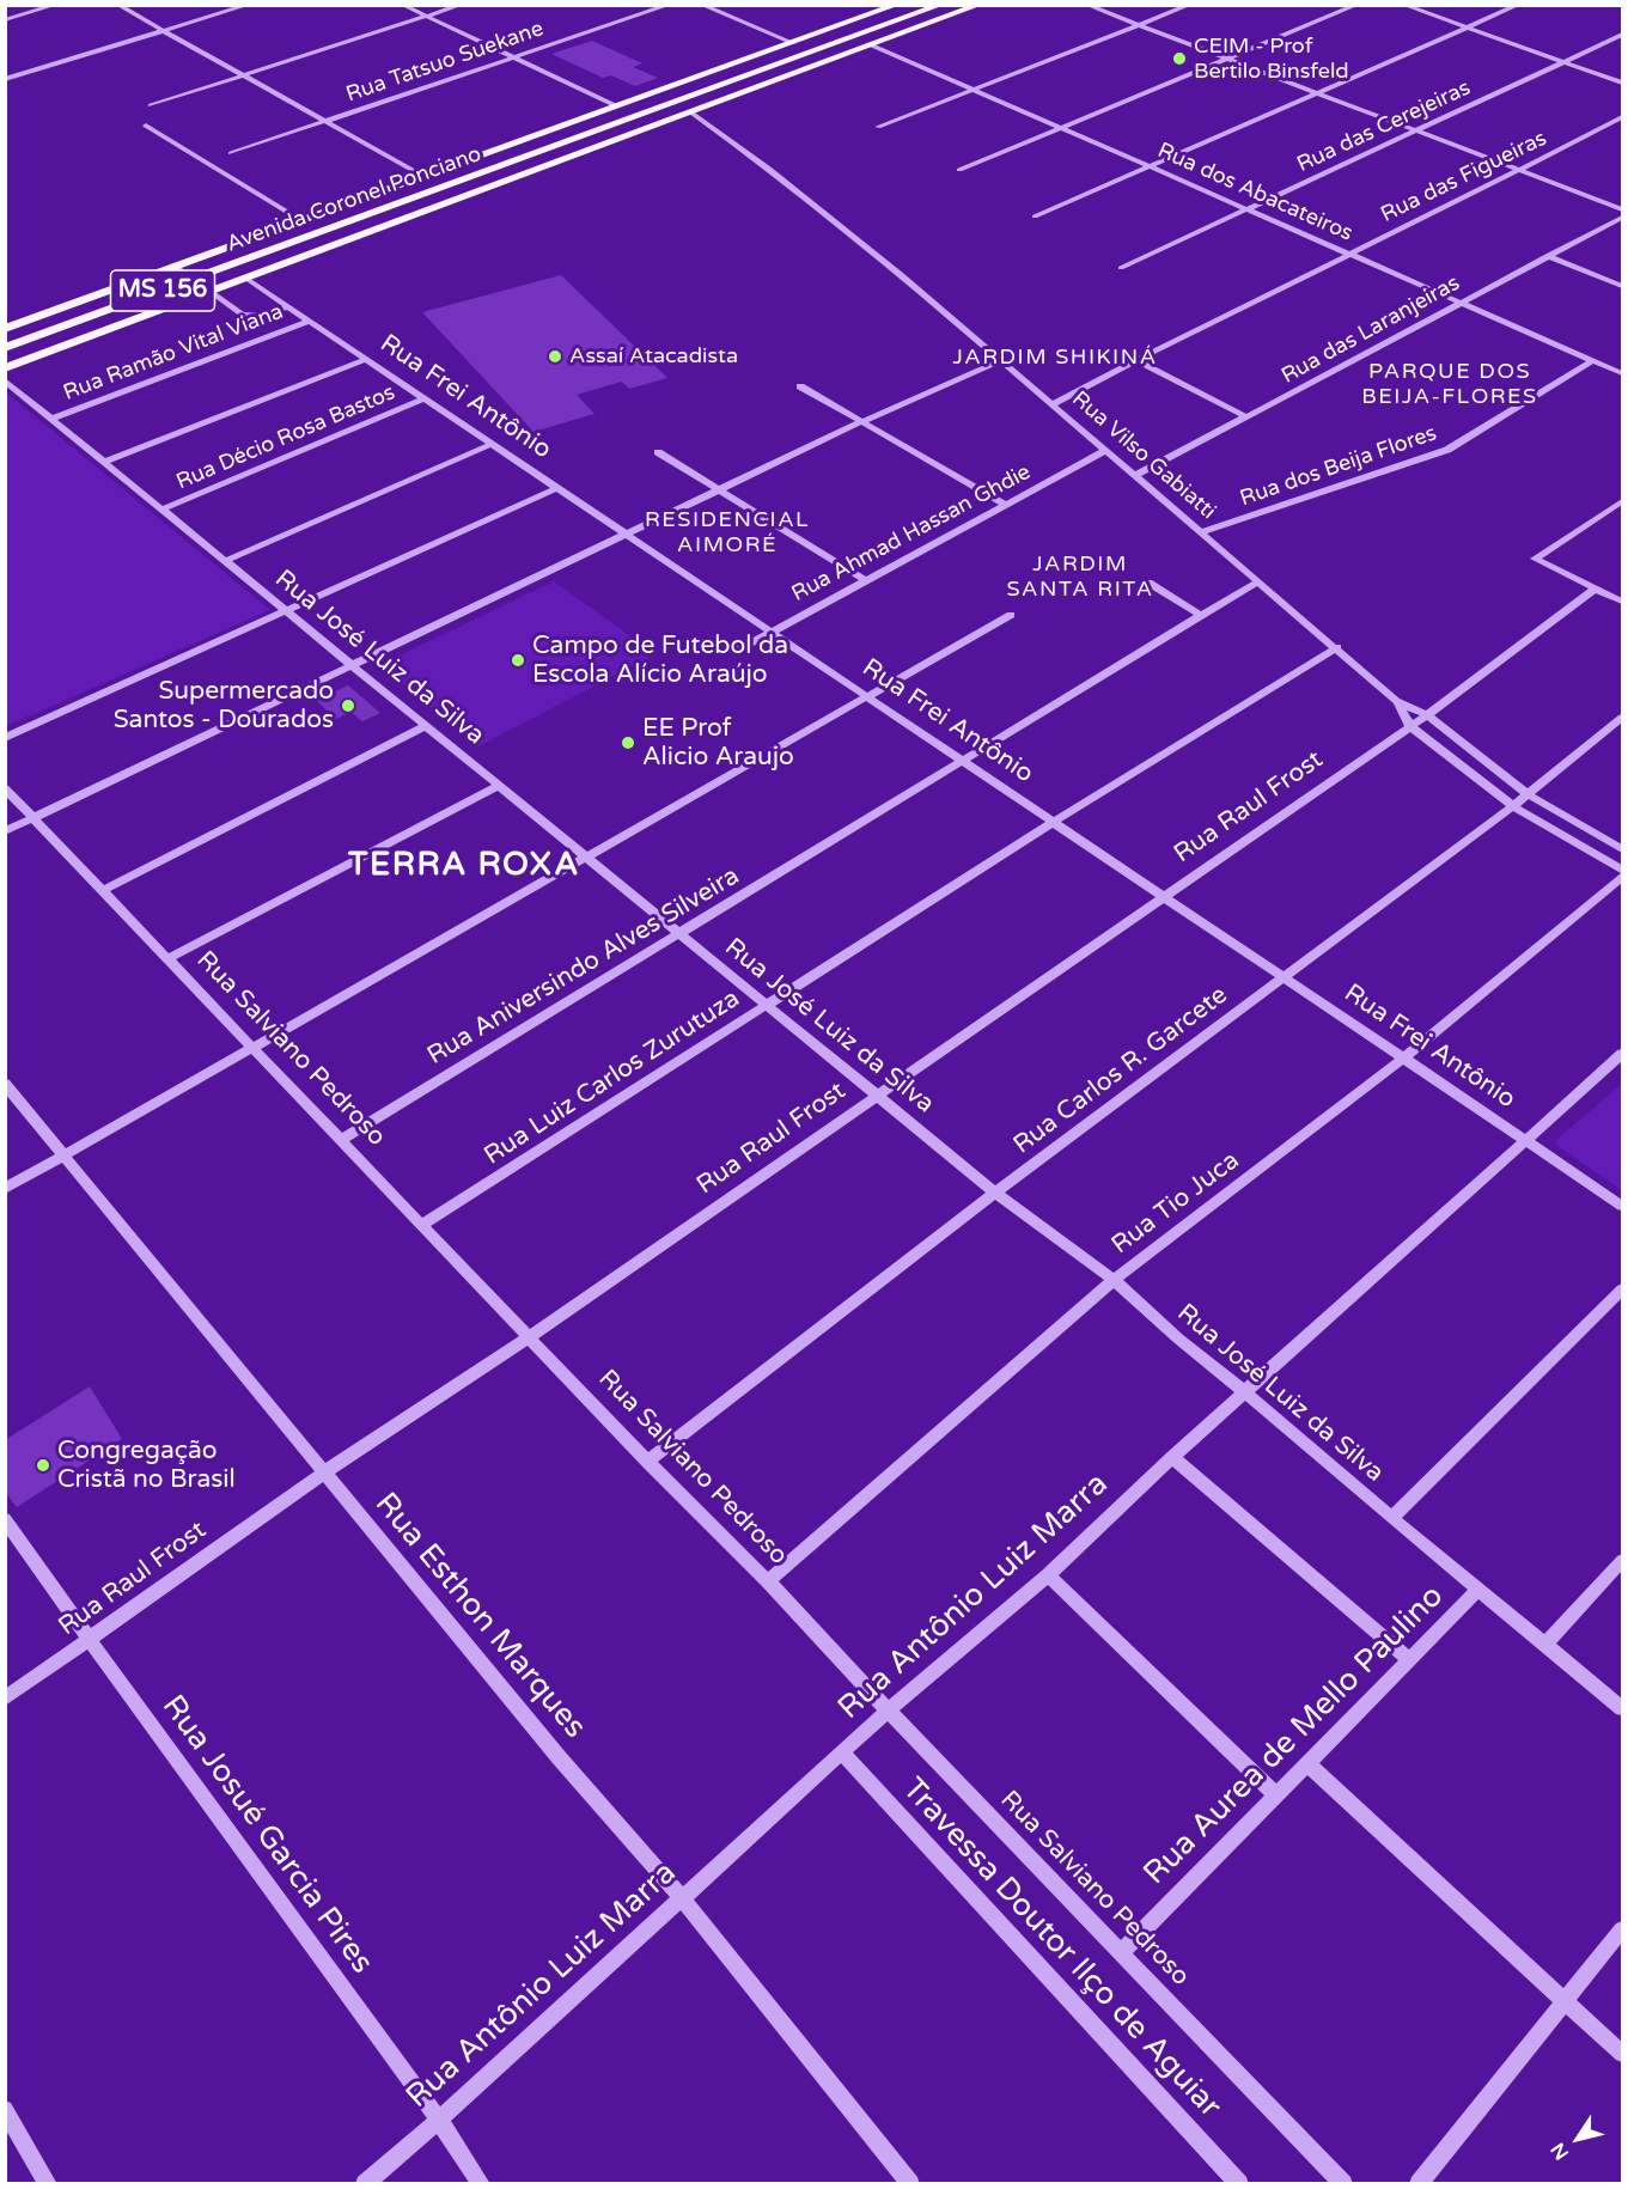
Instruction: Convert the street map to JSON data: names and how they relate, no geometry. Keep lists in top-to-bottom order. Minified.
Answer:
{"streets":{"main road":["Avenida Coronel Ponciano","MS 156"],"street":["Rua Tatsuo Suekane","Rua das Cerejeiras","Rua das Figueiras","Rua dos Abacateiros","Rua das Laranjeiras","Rua Ramão Vital Viana","Rua Frei Antônio","Rua Décio Rosa Bastos","Rua Vilso Gabiatti","Rua dos Beija Flores","Rua Ahmad Hassan Ghdie","Rua José Luiz da Silva","Rua Raul Frost","Rua Aniversindo Alves Silveira","Rua Salviano Pedroso","Rua Carlos R. Garcete","Rua Luiz Carlos Zurutuza","Rua Tio Juca","Rua Antônio Luiz Marra","Rua Esthon Marques","Rua Aurea de Mello Paulino","Rua Josué Garcia Pires","Travessa Doutor Ilço de Aguiar"]},"crossings":[["Rua das Cerejeiras","Rua dos Abacateiros"],["Rua das Figueiras","Rua dos Abacateiros"],["Rua das Figueiras","Rua Vilso Gabiatti"],["Rua dos Abacateiros","Rua das Laranjeiras"],["Rua dos Abacateiros","Rua dos Beija Flores"],["Rua das Laranjeiras","Rua Vilso Gabiatti"],["Rua Ramão Vital Viana","Rua Frei Antônio"],["Rua Ramão Vital Viana","Rua José Luiz da Silva"],["Rua Frei Antônio","Rua Décio Rosa Bastos"],["Rua Frei Antônio","Rua Ahmad Hassan Ghdie"],["Rua Frei Antônio","Rua Raul Frost"],["Rua Frei Antônio","Rua Aniversindo Alves Silveira"],["Rua Frei Antônio","Rua Carlos R. Garcete"],["Rua Frei Antônio","Rua Luiz Carlos Zurutuza"],["Rua Frei Antônio","Rua Tio Juca"],["Rua Frei Antônio","Rua Antônio Luiz Marra"],["Rua Décio Rosa Bastos","Rua José Luiz da Silva"],["Rua Vilso Gabiatti","Rua dos Beija Flores"],["Rua Vilso Gabiatti","Rua Ahmad Hassan Ghdie"],["Rua Vilso Gabiatti","Rua Raul Frost"],["Rua Vilso Gabiatti","Rua Aniversindo Alves Silveira"],["Rua Vilso Gabiatti","Rua Carlos R. Garcete"],["Rua Vilso Gabiatti","Rua Luiz Carlos Zurutuza"],["Rua José Luiz da Silva","Rua Raul Frost"],["Rua José Luiz da Silva","Rua Aniversindo Alves Silveira"],["Rua José Luiz da Silva","Rua Carlos R. Garcete"],["Rua José Luiz da Silva","Rua Luiz Carlos Zurutuza"],["Rua José Luiz da Silva","Rua Tio Juca"],["Rua José Luiz da Silva","Rua Antônio Luiz Marra"],["Rua José Luiz da Silva","Rua Aurea de Mello Paulino"],["Rua Raul Frost","Rua Salviano Pedroso"],["Rua Raul Frost","Rua Esthon Marques"],["Rua Raul Frost","Rua Josué Garcia Pires"],["Rua Aniversindo Alves Silveira","Rua Salviano Pedroso"],["Rua Salviano Pedroso","Rua Carlos R. Garcete"],["Rua Salviano Pedroso","Rua Luiz Carlos Zurutuza"],["Rua Salviano Pedroso","Rua Tio Juca"],["Rua Salviano Pedroso","Rua Antônio Luiz Marra"],["Rua Salviano Pedroso","Rua Aurea de Mello Paulino"],["Rua Antônio Luiz Marra","Rua Esthon Marques"],["Rua Antônio Luiz Marra","Rua Josué Garcia Pires"],["Rua Antônio Luiz Marra","Travessa Doutor Ilço de Aguiar"]],"districts":["JARDIM SHIKINÁ","PARQUE DOS BEIJA-FLORES","RESIDENCIAL AIMORÉ","JARDIM SANTA RITA","TERRA ROXA"],"places":["CEIM - Prof Bertilo Binsfeld","Assaí Atacadista","Campo de Futebol da Escola Alício Araújo","Supermercado Santos - Dourados","EE Prof Alicio Araujo","Congregação Cristã no Brasil"],"north":"bottom left"}
